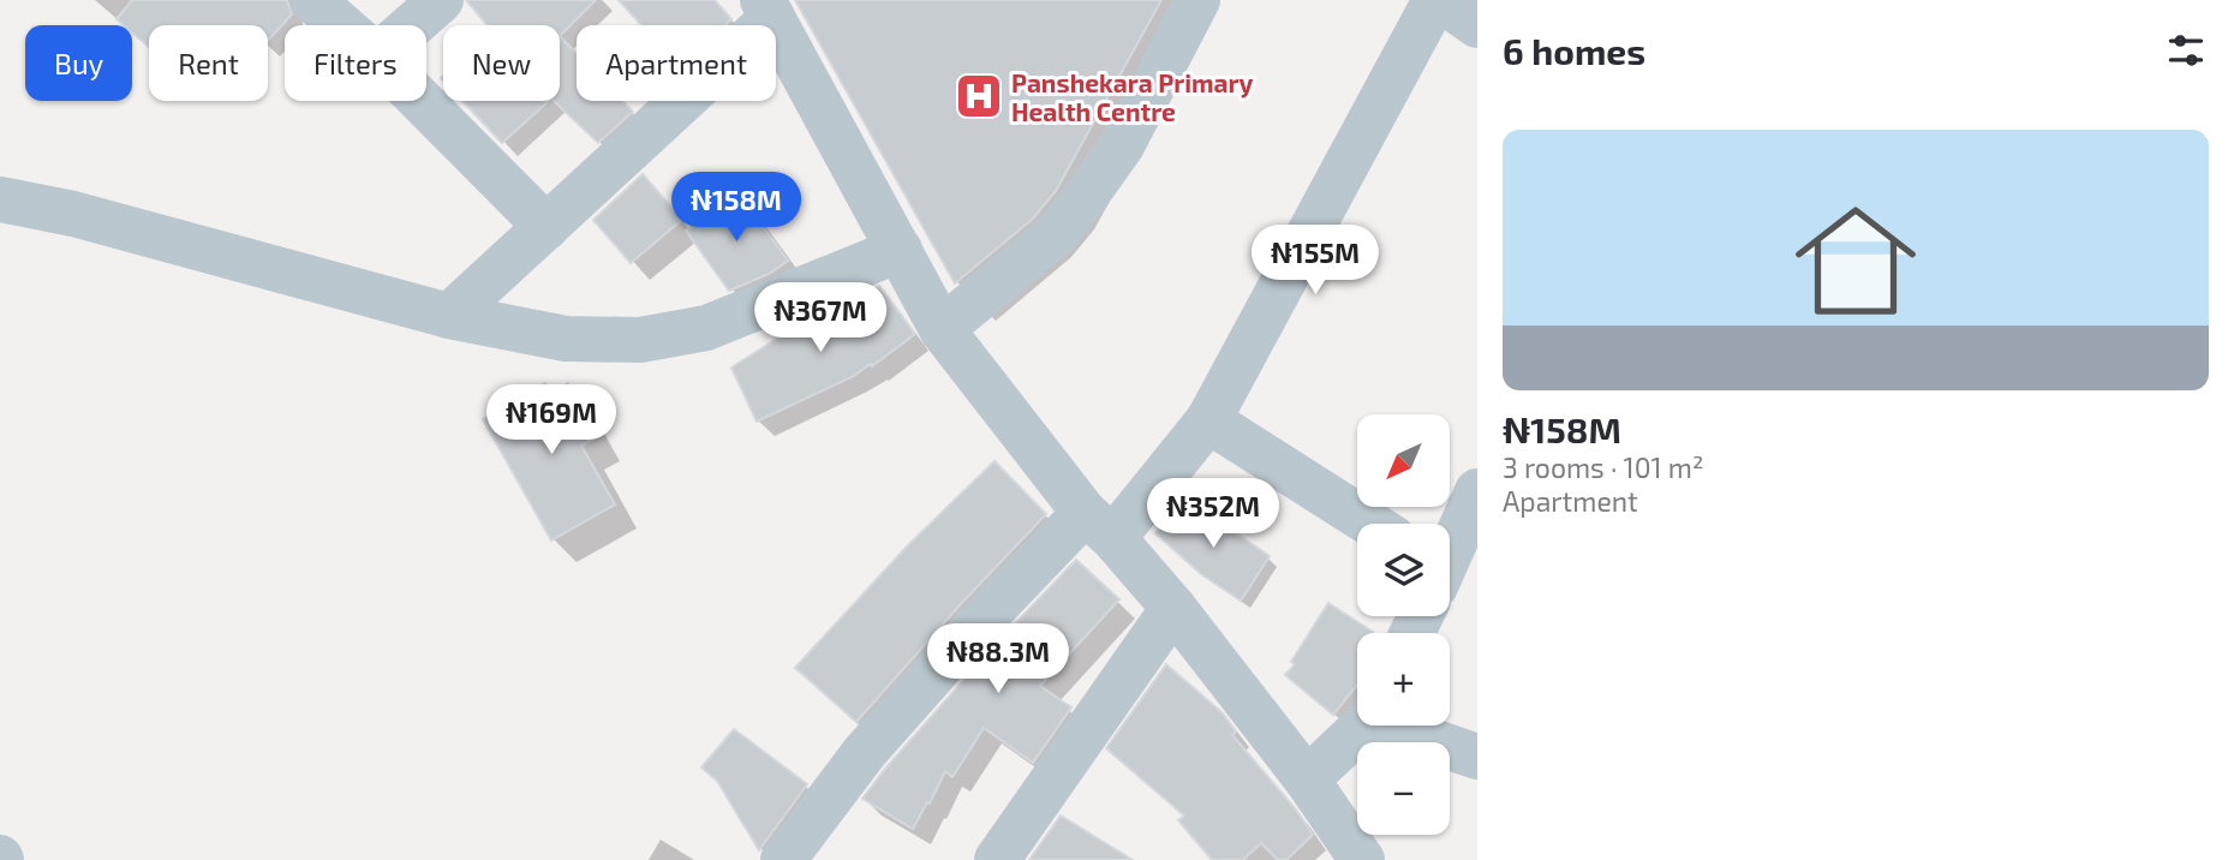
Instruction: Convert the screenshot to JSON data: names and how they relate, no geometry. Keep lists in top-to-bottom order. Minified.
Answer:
{"places":{"hospital":["Panshekara Primary Health Centre"]},"north":"bottom left","page":{"heading":"6 homes","chip":["Buy","Rent","Filters","New","Apartment"],"list":[{"name":"₦158M","note":"3 rooms · 101 m² · Apartment"}],"price":["₦158M","₦155M","₦367M","₦169M","₦352M","₦88.3M"],"map_buttons":["+","−"]}}
